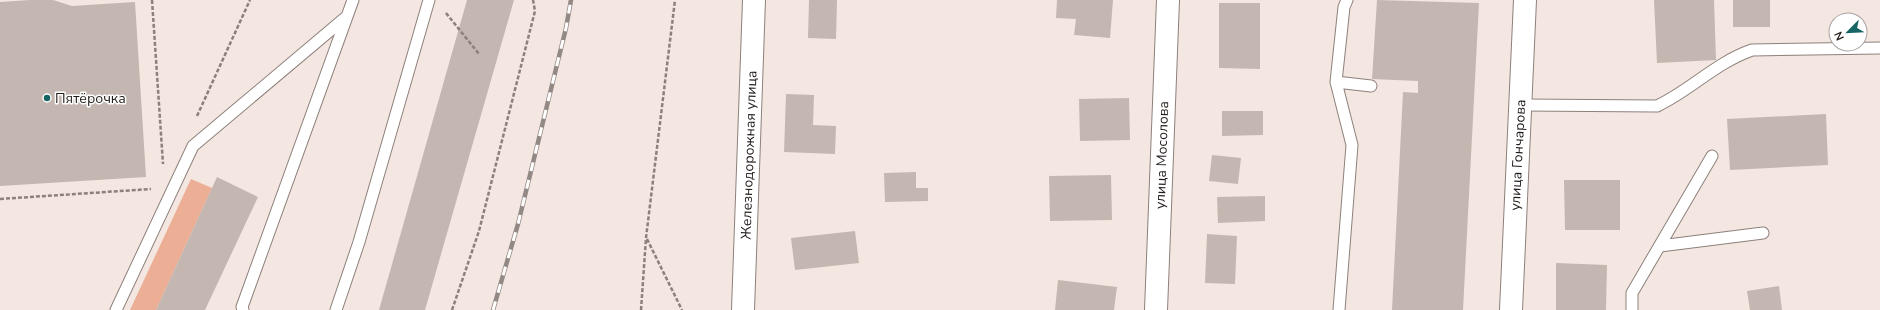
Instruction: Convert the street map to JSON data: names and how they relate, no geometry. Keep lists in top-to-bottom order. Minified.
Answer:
{"streets":{"street":["Железнодорожная улица","улица Мосолова","улица Гончарова"]},"places":["Пятёрочка"],"north":"bottom left"}
